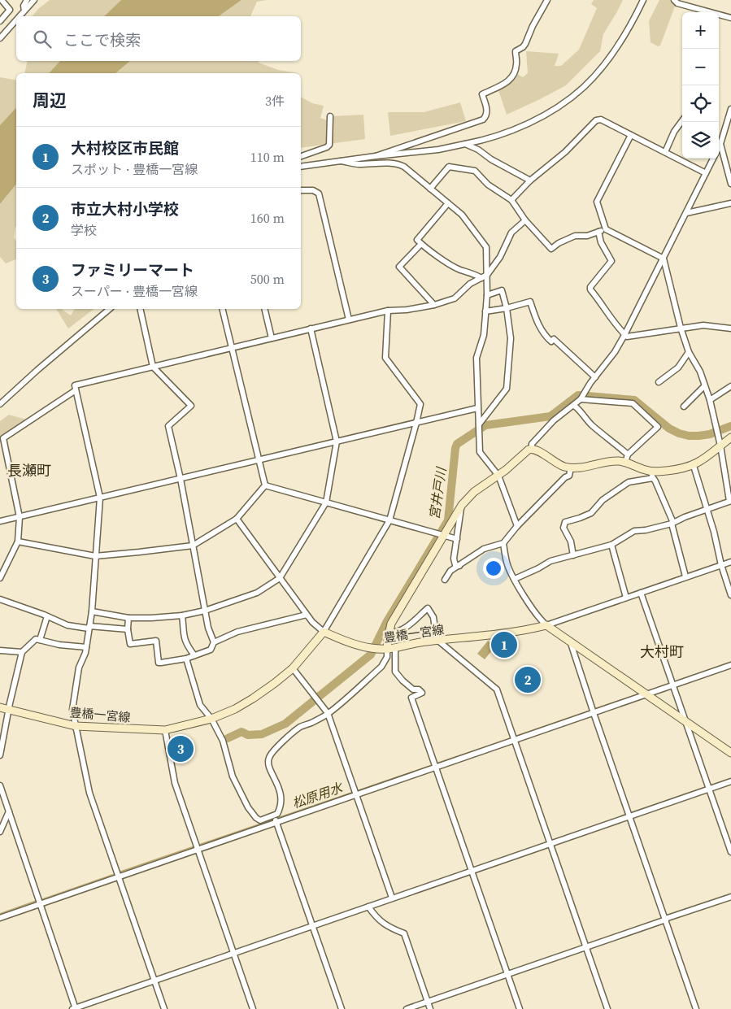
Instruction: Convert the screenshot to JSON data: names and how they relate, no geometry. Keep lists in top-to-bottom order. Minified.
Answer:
{"streets":{"main road":["豊橋一宮線"]},"districts":["長瀬町","大村町"],"water":["宮井戸川","松原用水"],"page":{"map_buttons":["+","−"],"search":"ここで検索","heading":["周辺","3件"],"list":[{"mark":"1","name":"大村校区市民館","note":"スポット · 豊橋一宮線","value":"110 m"},{"mark":"2","name":"市立大村小学校","note":"学校","value":"160 m"},{"mark":"3","name":"ファミリーマート","note":"スーパー · 豊橋一宮線","value":"500 m"}],"pins":["1","2","3"]}}
